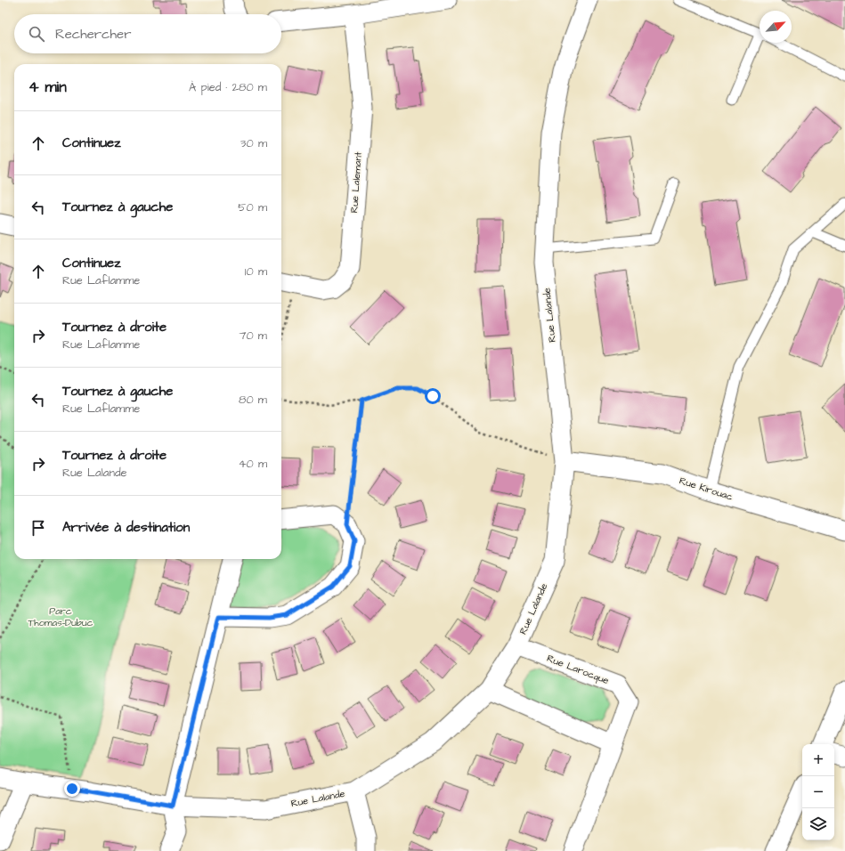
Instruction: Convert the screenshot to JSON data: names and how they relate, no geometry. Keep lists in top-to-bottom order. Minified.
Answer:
{"streets":{"street":["Rue Lalemant","Rue Lalande","Rue Kirouac","Rue Larocque"]},"crossings":[["Rue Lalande","Rue Kirouac"],["Rue Lalande","Rue Larocque"]],"parks":["Parc Thomas-Dubuc"],"north":"top right","page":{"search":"Rechercher","heading":["4 min","À pied · 280 m"],"list":[["Continuez","30 m"],["Tournez à gauche","50 m"],["Continuez","Rue Laflamme","10 m"],["Tournez à droite","Rue Laflamme","70 m"],["Tournez à gauche","Rue Laflamme","80 m"],["Tournez à droite","Rue Lalande","40 m"],"Arrivée à destination"],"map_buttons":["+","−"]}}
